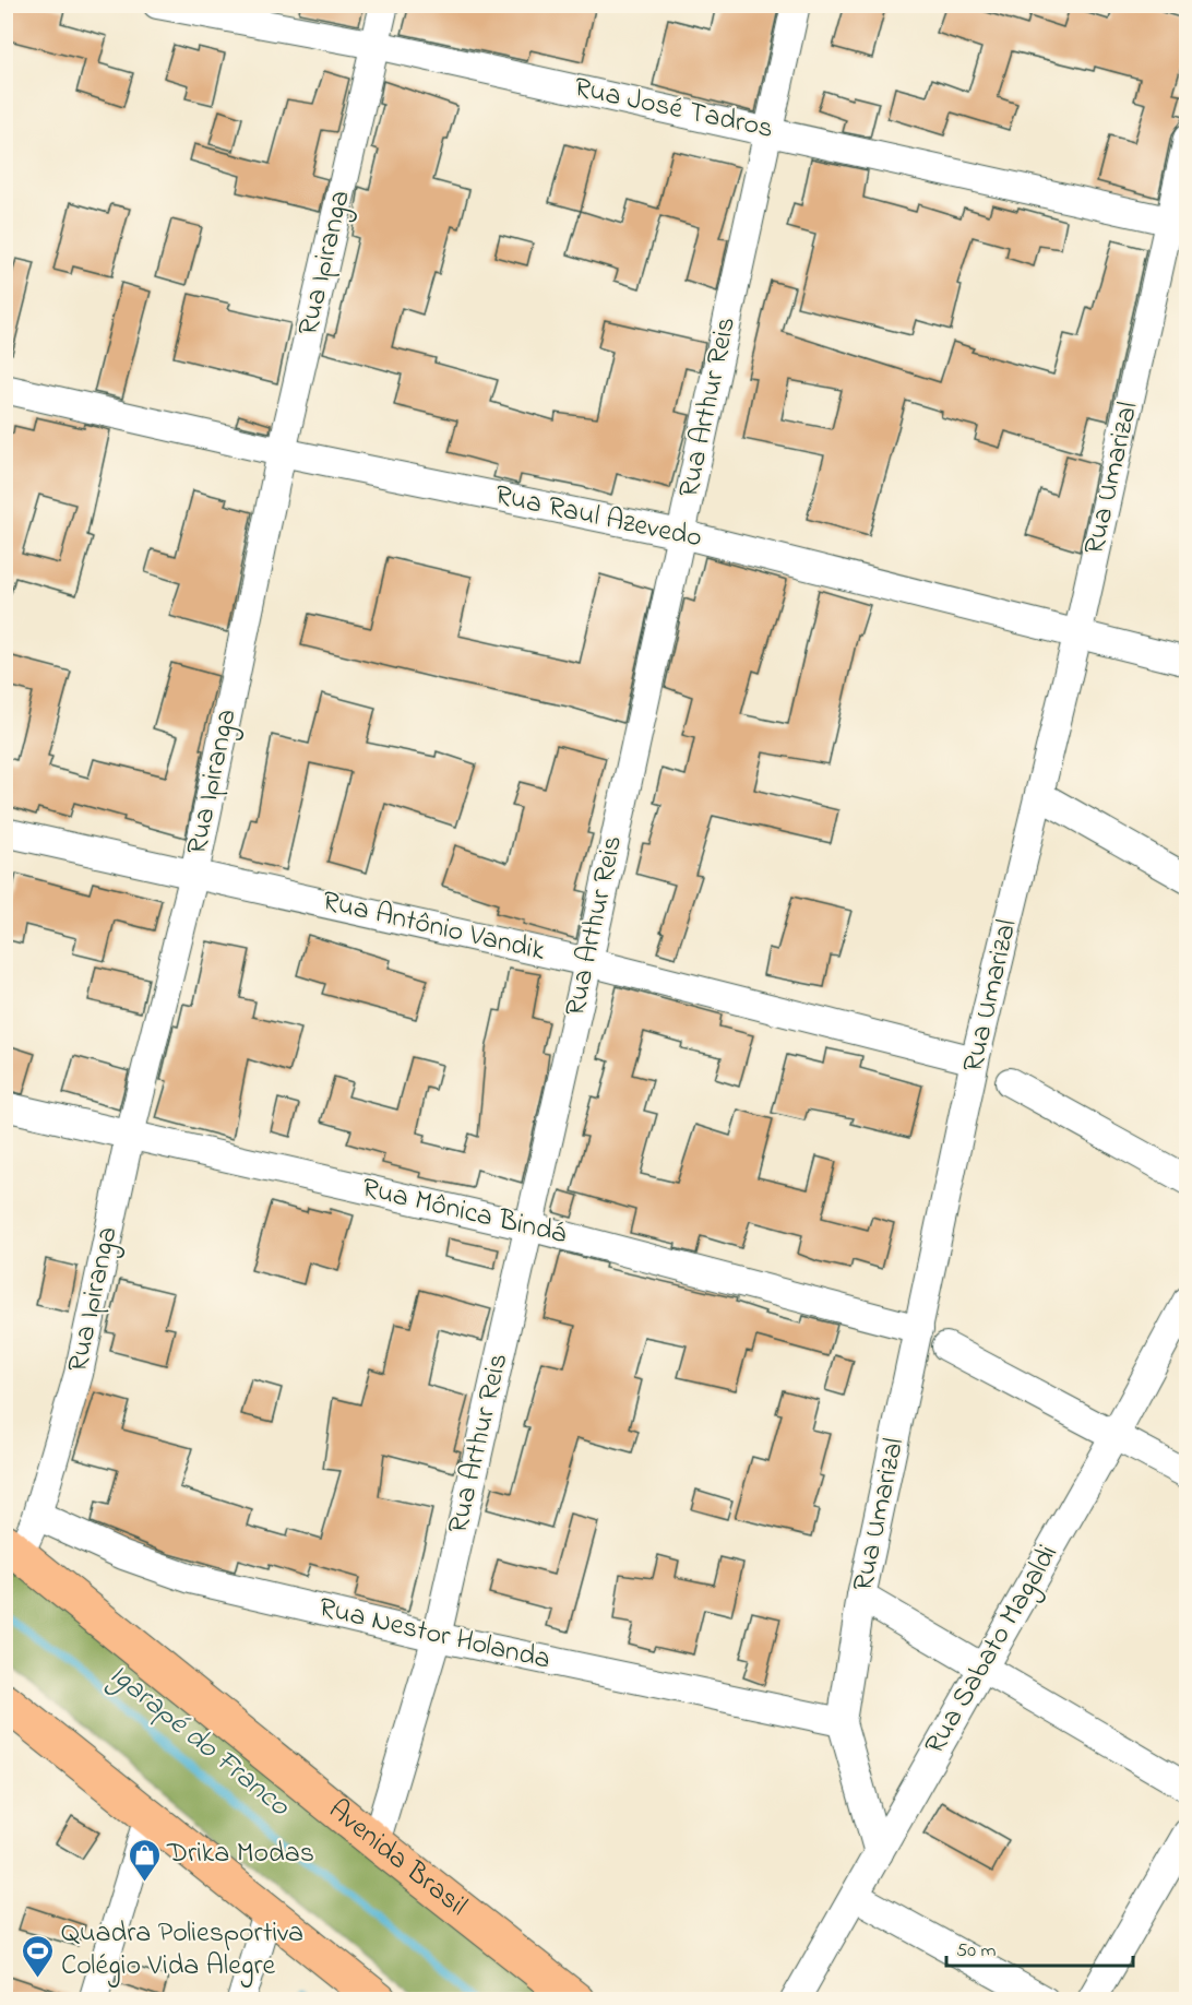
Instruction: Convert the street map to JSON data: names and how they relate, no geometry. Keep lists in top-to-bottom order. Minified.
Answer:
{"streets":{"highway":["Avenida Brasil"],"street":["Rua José Tadros","Rua Ipiranga","Rua Arthur Reis","Rua Umarizal","Rua Raul Azevedo","Rua Antônio Vandik","Rua Mônica Bindá","Rua Nestor Holanda","Rua Sabato Magaldi"]},"crossings":[["Rua José Tadros","Rua Ipiranga"],["Rua José Tadros","Rua Arthur Reis"],["Rua José Tadros","Rua Umarizal"],["Rua Ipiranga","Rua Raul Azevedo"],["Rua Ipiranga","Rua Antônio Vandik"],["Rua Ipiranga","Rua Mônica Bindá"],["Rua Ipiranga","Rua Nestor Holanda"],["Rua Ipiranga","Avenida Brasil"],["Rua Arthur Reis","Rua Raul Azevedo"],["Rua Arthur Reis","Rua Antônio Vandik"],["Rua Arthur Reis","Rua Mônica Bindá"],["Rua Arthur Reis","Rua Nestor Holanda"],["Rua Arthur Reis","Avenida Brasil"],["Rua Umarizal","Rua Raul Azevedo"],["Rua Umarizal","Rua Antônio Vandik"],["Rua Umarizal","Rua Mônica Bindá"],["Rua Umarizal","Rua Nestor Holanda"],["Rua Umarizal","Rua Sabato Magaldi"]],"water":["Igarapé do Franco"],"places":{"shop":["Drika Modas"],"sports":["Quadra Poliesportiva Colégio Vida Alegre"]},"scale_bar":"50 m"}
